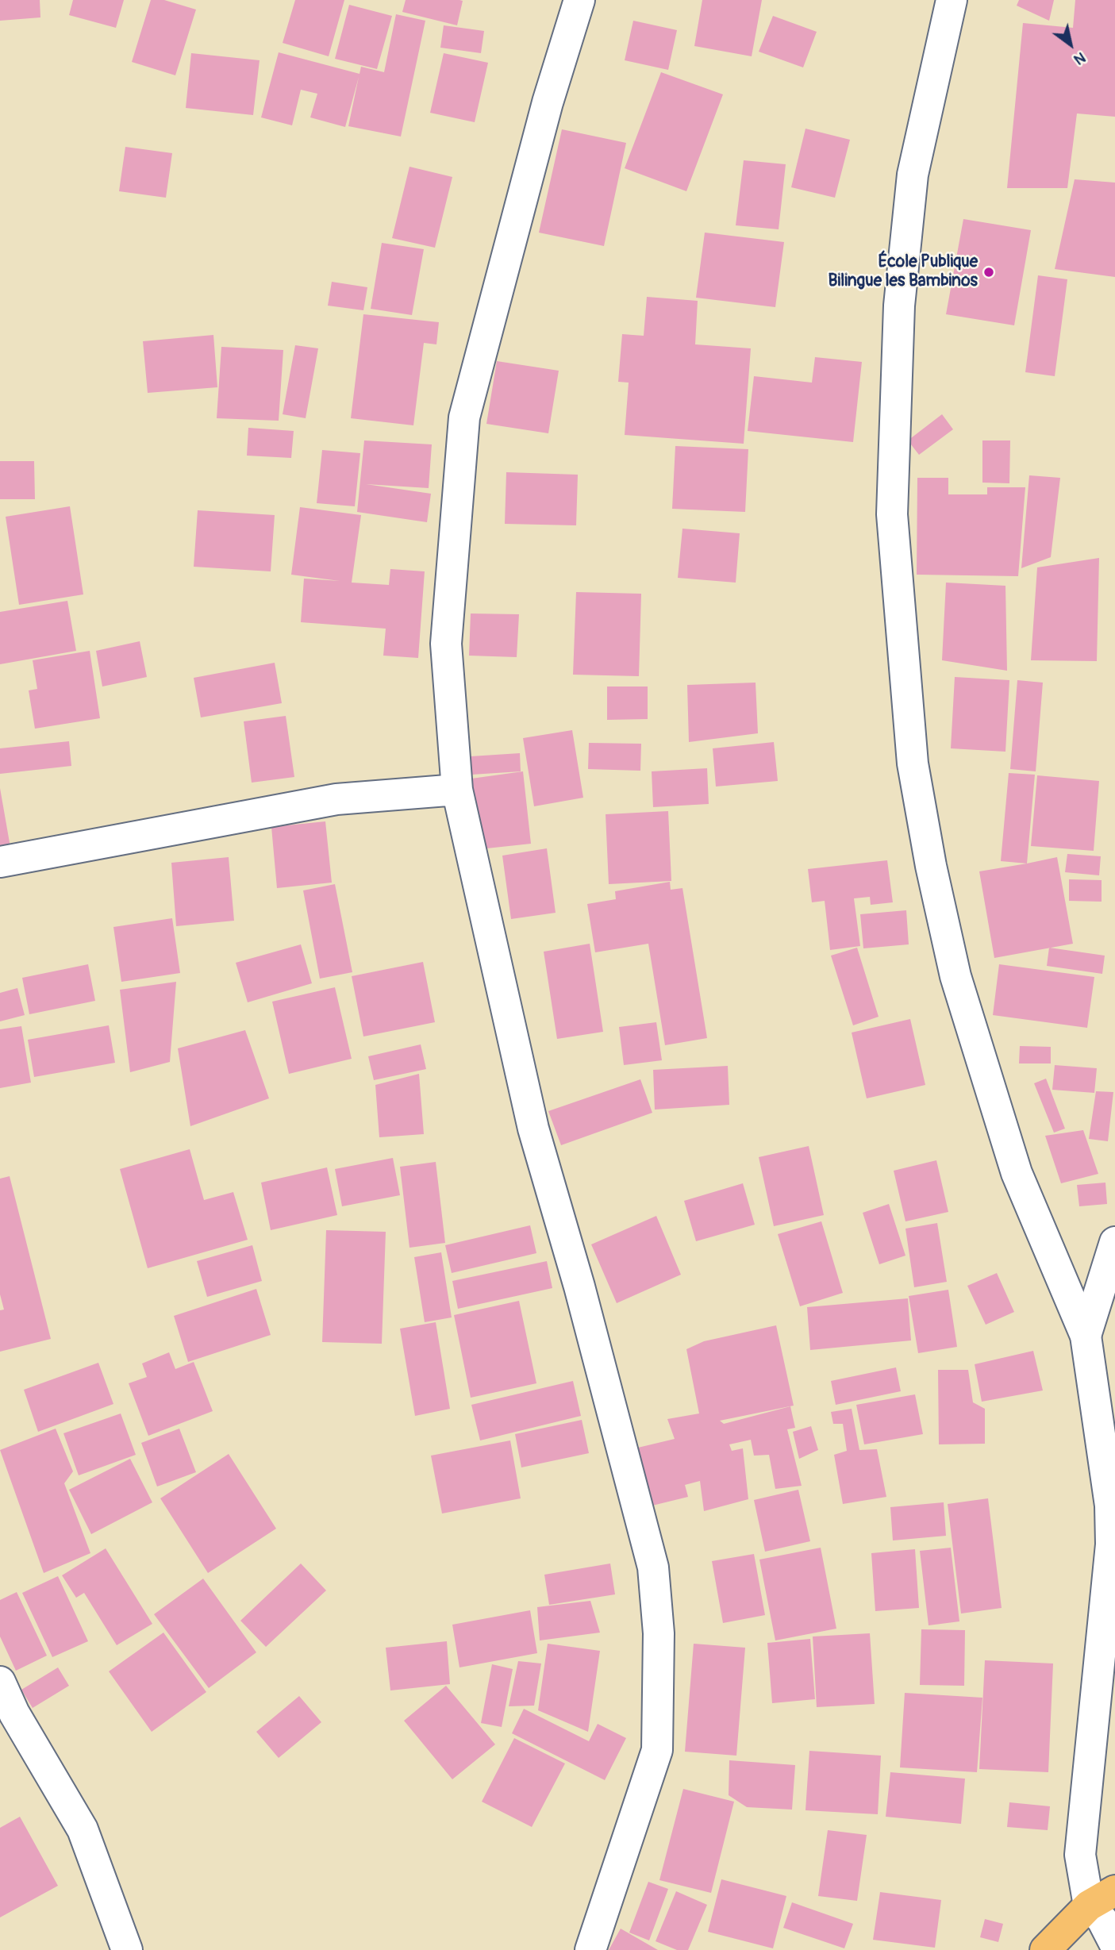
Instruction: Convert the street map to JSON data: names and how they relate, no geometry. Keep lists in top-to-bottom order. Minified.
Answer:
{"places":["École Publique Bilingue les Bambinos"],"north":"bottom right"}
